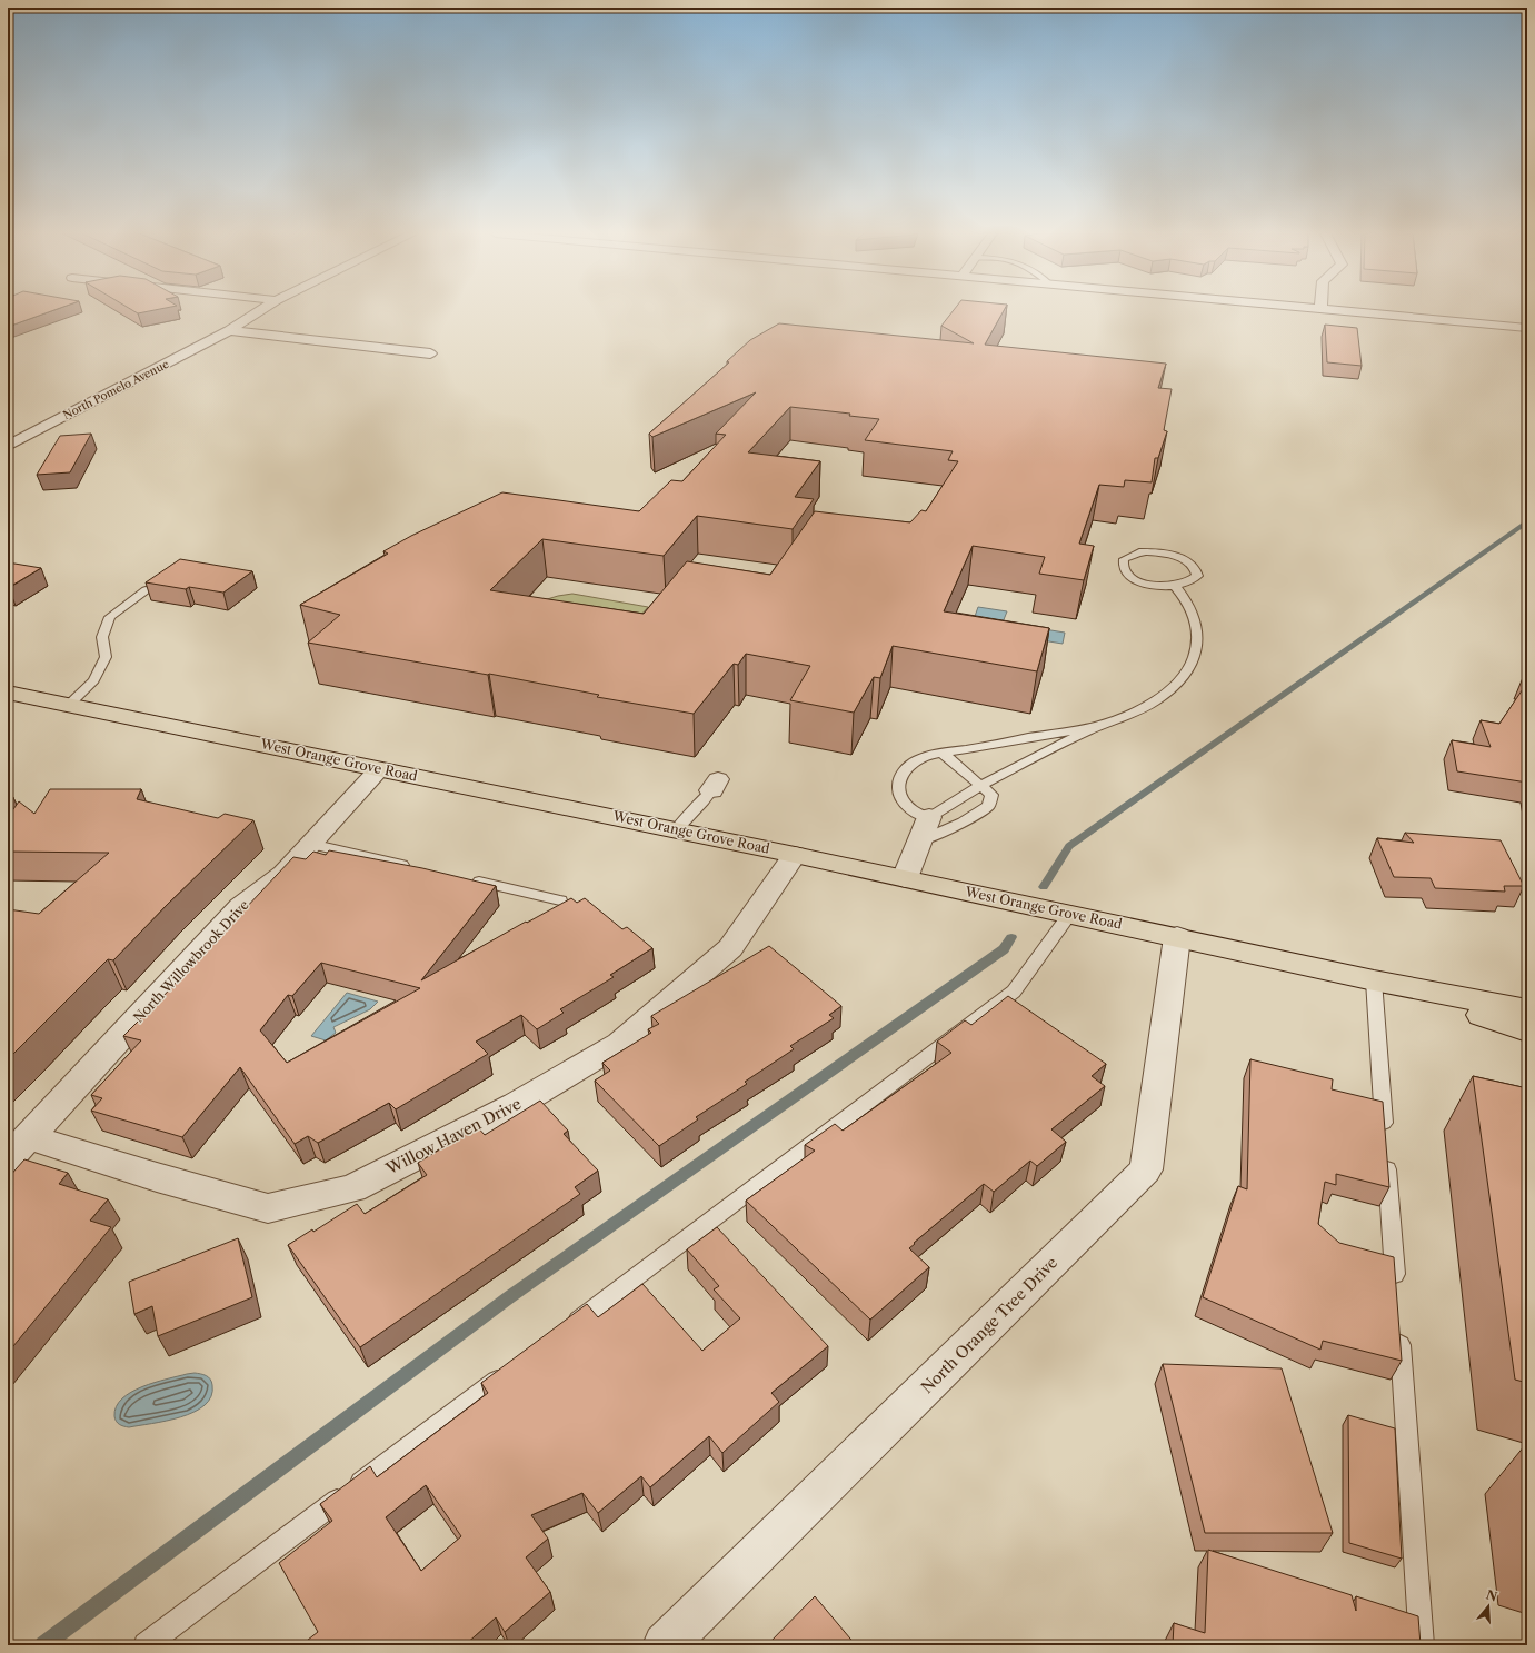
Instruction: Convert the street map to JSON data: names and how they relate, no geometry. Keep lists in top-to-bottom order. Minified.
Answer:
{"streets":{"main road":["West Orange Grove Road"],"street":["North Pomelo Avenue","North Willowbrook Drive","Willow Haven Drive","North Orange Tree Drive"]},"crossings":[["West Orange Grove Road","North Willowbrook Drive"],["West Orange Grove Road","Willow Haven Drive"],["West Orange Grove Road","North Orange Tree Drive"],["North Willowbrook Drive","Willow Haven Drive"]],"north":"top"}
